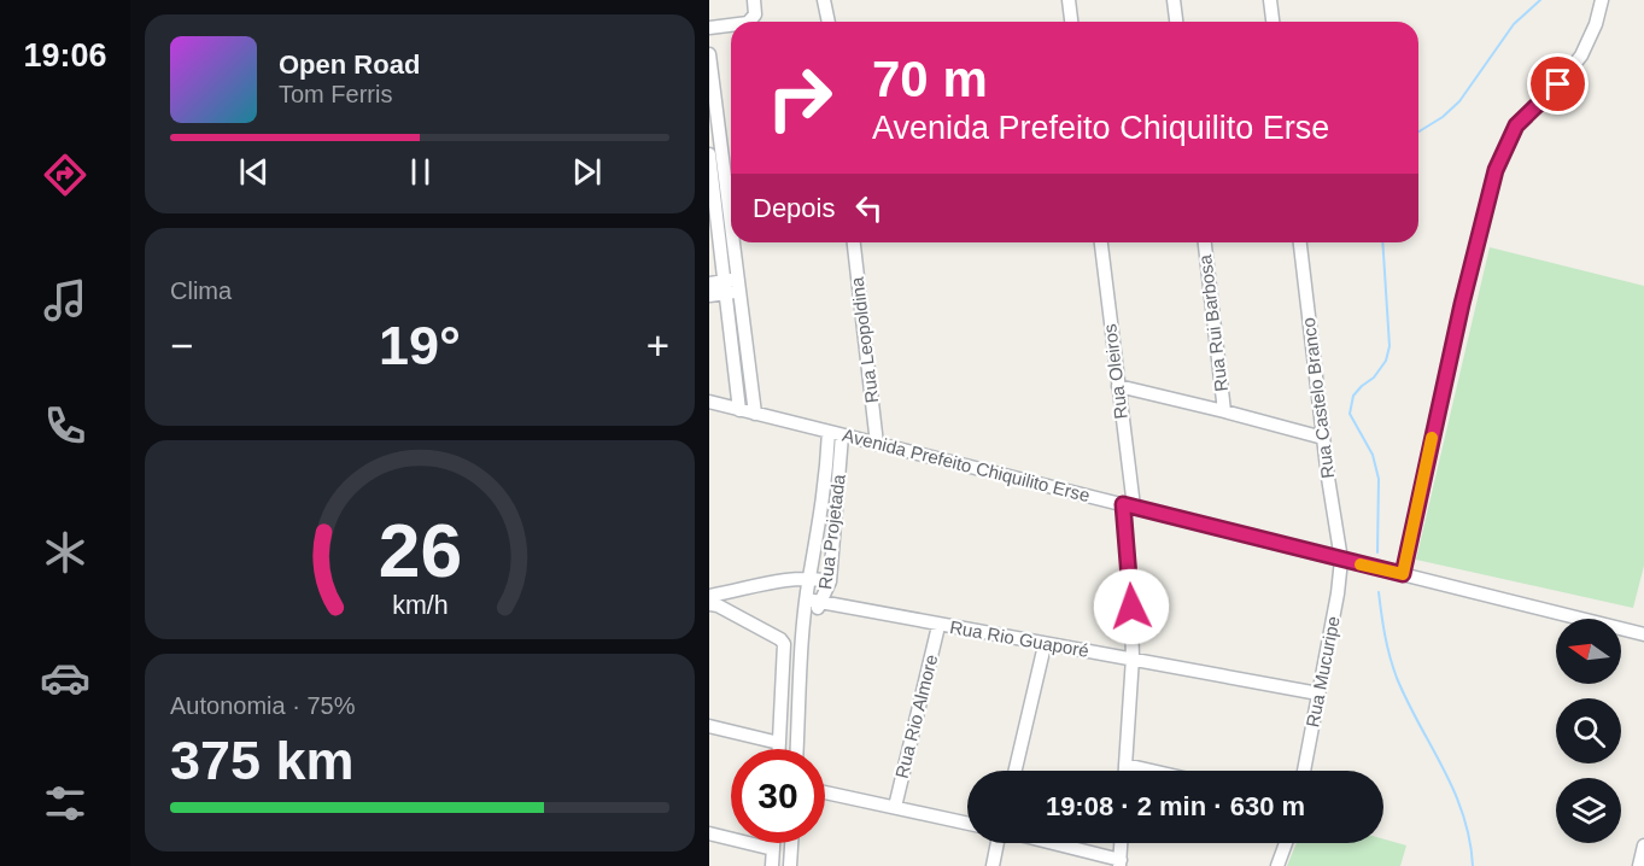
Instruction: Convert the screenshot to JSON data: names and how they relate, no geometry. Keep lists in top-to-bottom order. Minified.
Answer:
{"streets":{"street":["Rua Rui Barbosa","Rua Leopoldina","Rua Oleiros","Rua Castelo Branco","Avenida Prefeito Chiquilito Erse","Rua Projetada","Rua Rio Guaporé","Rua Mucuripe","Rua Rio Almore"]},"crossings":[["Rua Rui Barbosa","Rua Oleiros"],["Rua Rui Barbosa","Rua Castelo Branco"],["Rua Leopoldina","Avenida Prefeito Chiquilito Erse"],["Rua Oleiros","Avenida Prefeito Chiquilito Erse"],["Rua Oleiros","Rua Rio Guaporé"],["Rua Castelo Branco","Avenida Prefeito Chiquilito Erse"],["Rua Castelo Branco","Rua Mucuripe"],["Avenida Prefeito Chiquilito Erse","Rua Projetada"],["Avenida Prefeito Chiquilito Erse","Rua Mucuripe"],["Rua Projetada","Rua Rio Guaporé"],["Rua Rio Guaporé","Rua Mucuripe"],["Rua Rio Guaporé","Rua Rio Almore"]],"north":"left","page":{"tabs":"19:06","turn":["70 m","Avenida Prefeito Chiquilito Erse"],"song":["Open Road","Tom Ferris"],"then":"Depois","tile":["Clima",["Autonomia · 75%","375 km"]],"heat":["−","19°","+"],"limit":"30","trip":"19:08 · 2 min · 630 m","gauge":["26","km/h"]}}
